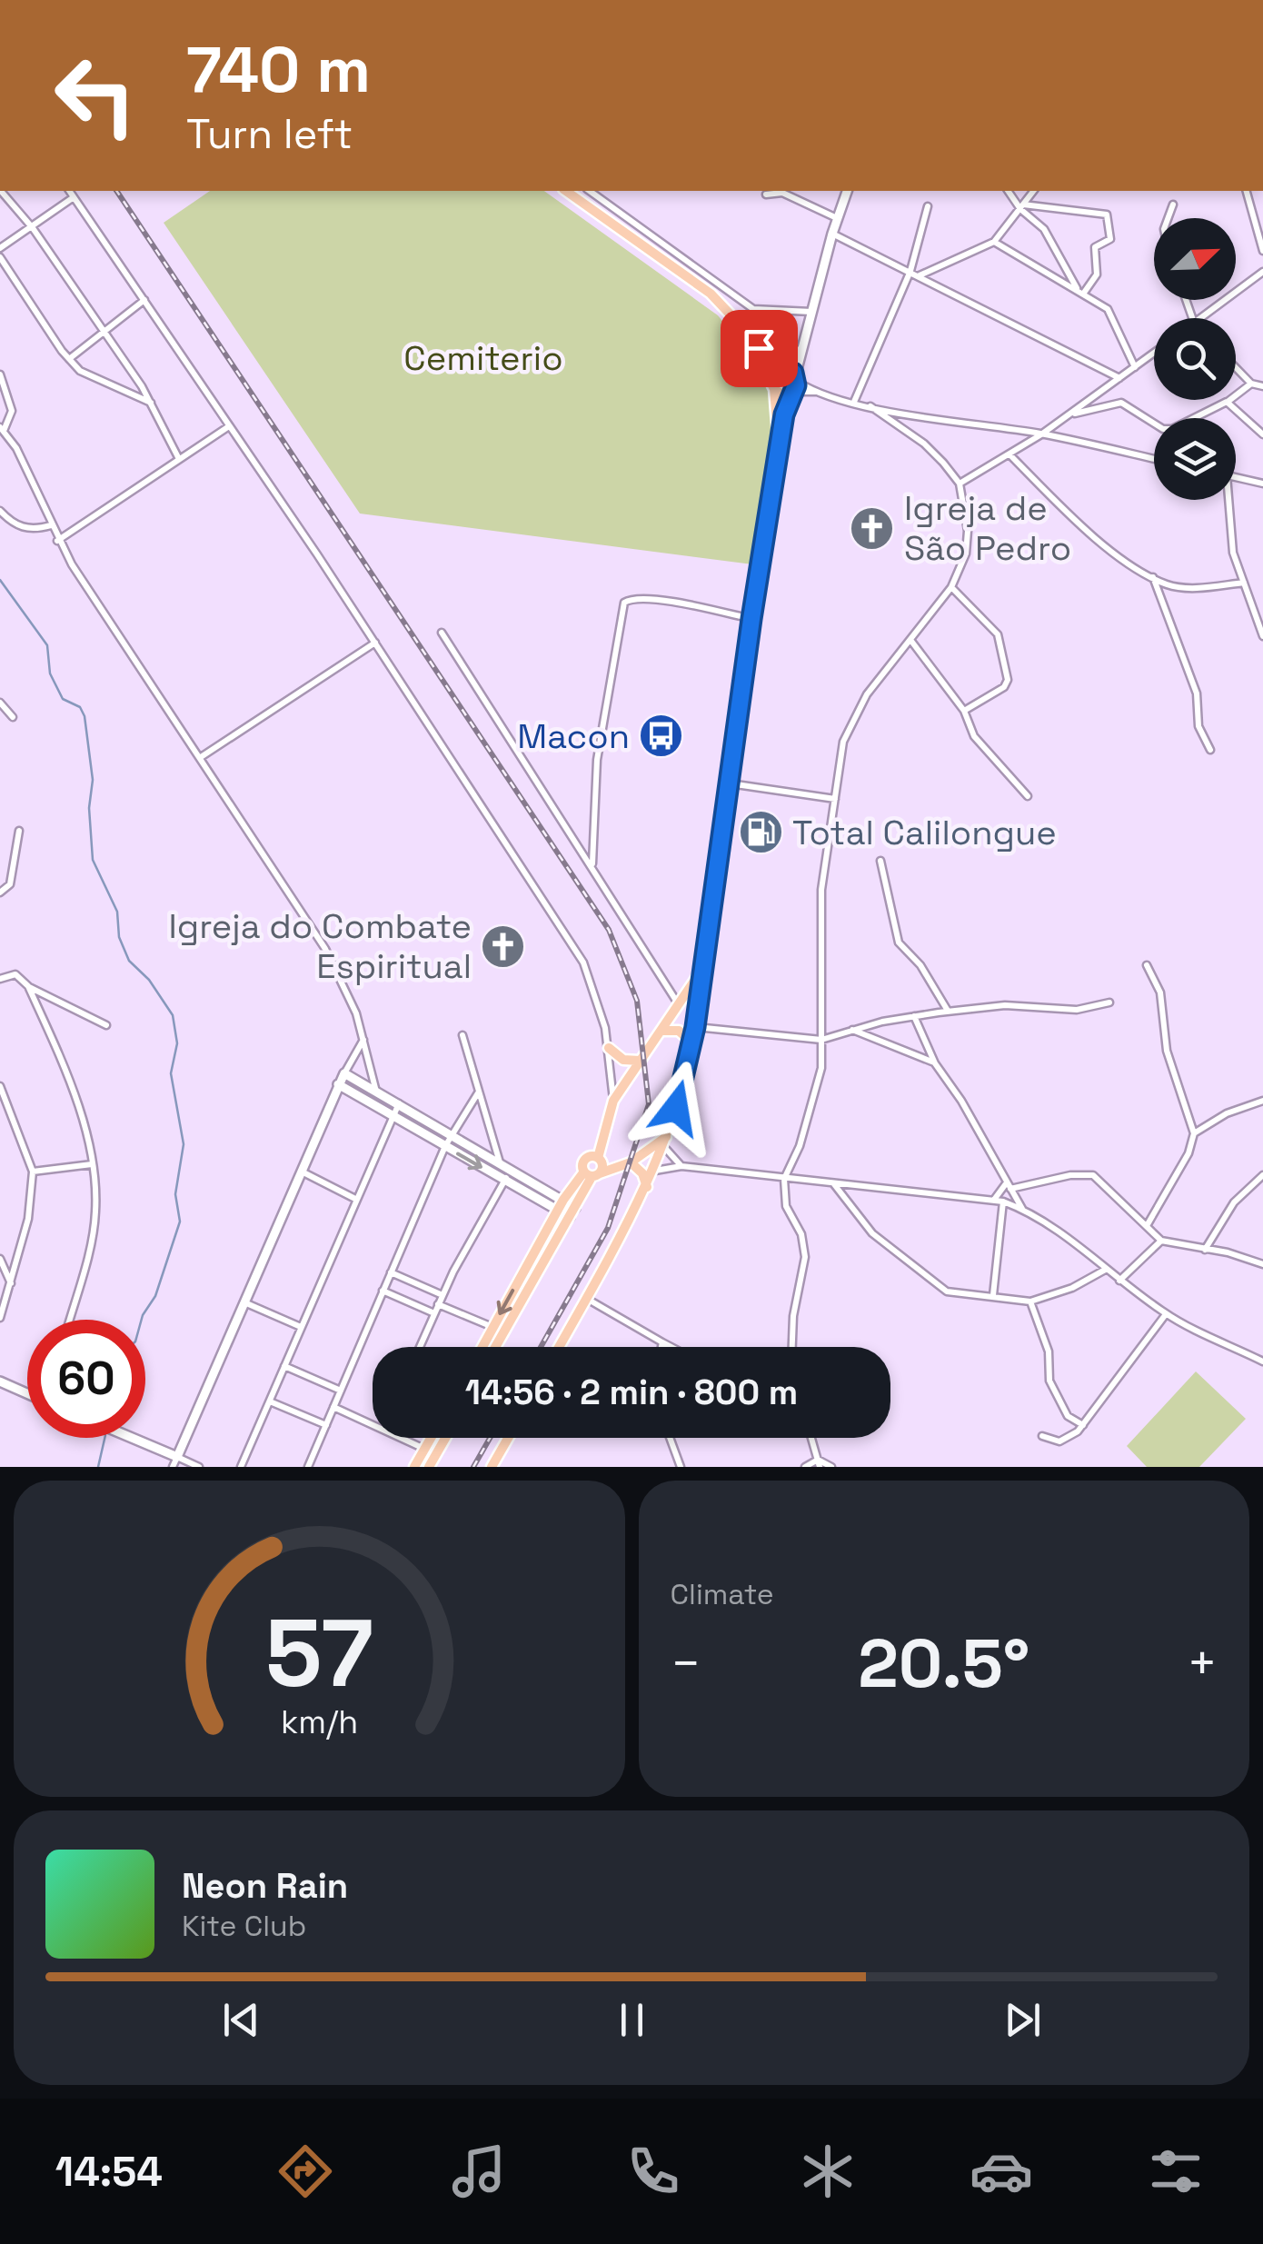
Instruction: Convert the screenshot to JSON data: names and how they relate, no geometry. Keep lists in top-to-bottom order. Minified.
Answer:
{"parks":["Cemiterio"],"places":{"church":["Igreja de São Pedro","Igreja do Combate Espiritual"],"bus stop":["Macon"],"fuel station":["Total Calilongue"]},"north":"top right","page":{"turn":["740 m","Turn left"],"limit":"60","trip":"14:56 · 2 min · 800 m","tile":"Climate","heat":["−","20.5°","+"],"song":["Neon Rain","Kite Club"],"tabs":"14:54","gauge":["57","km/h"]}}
